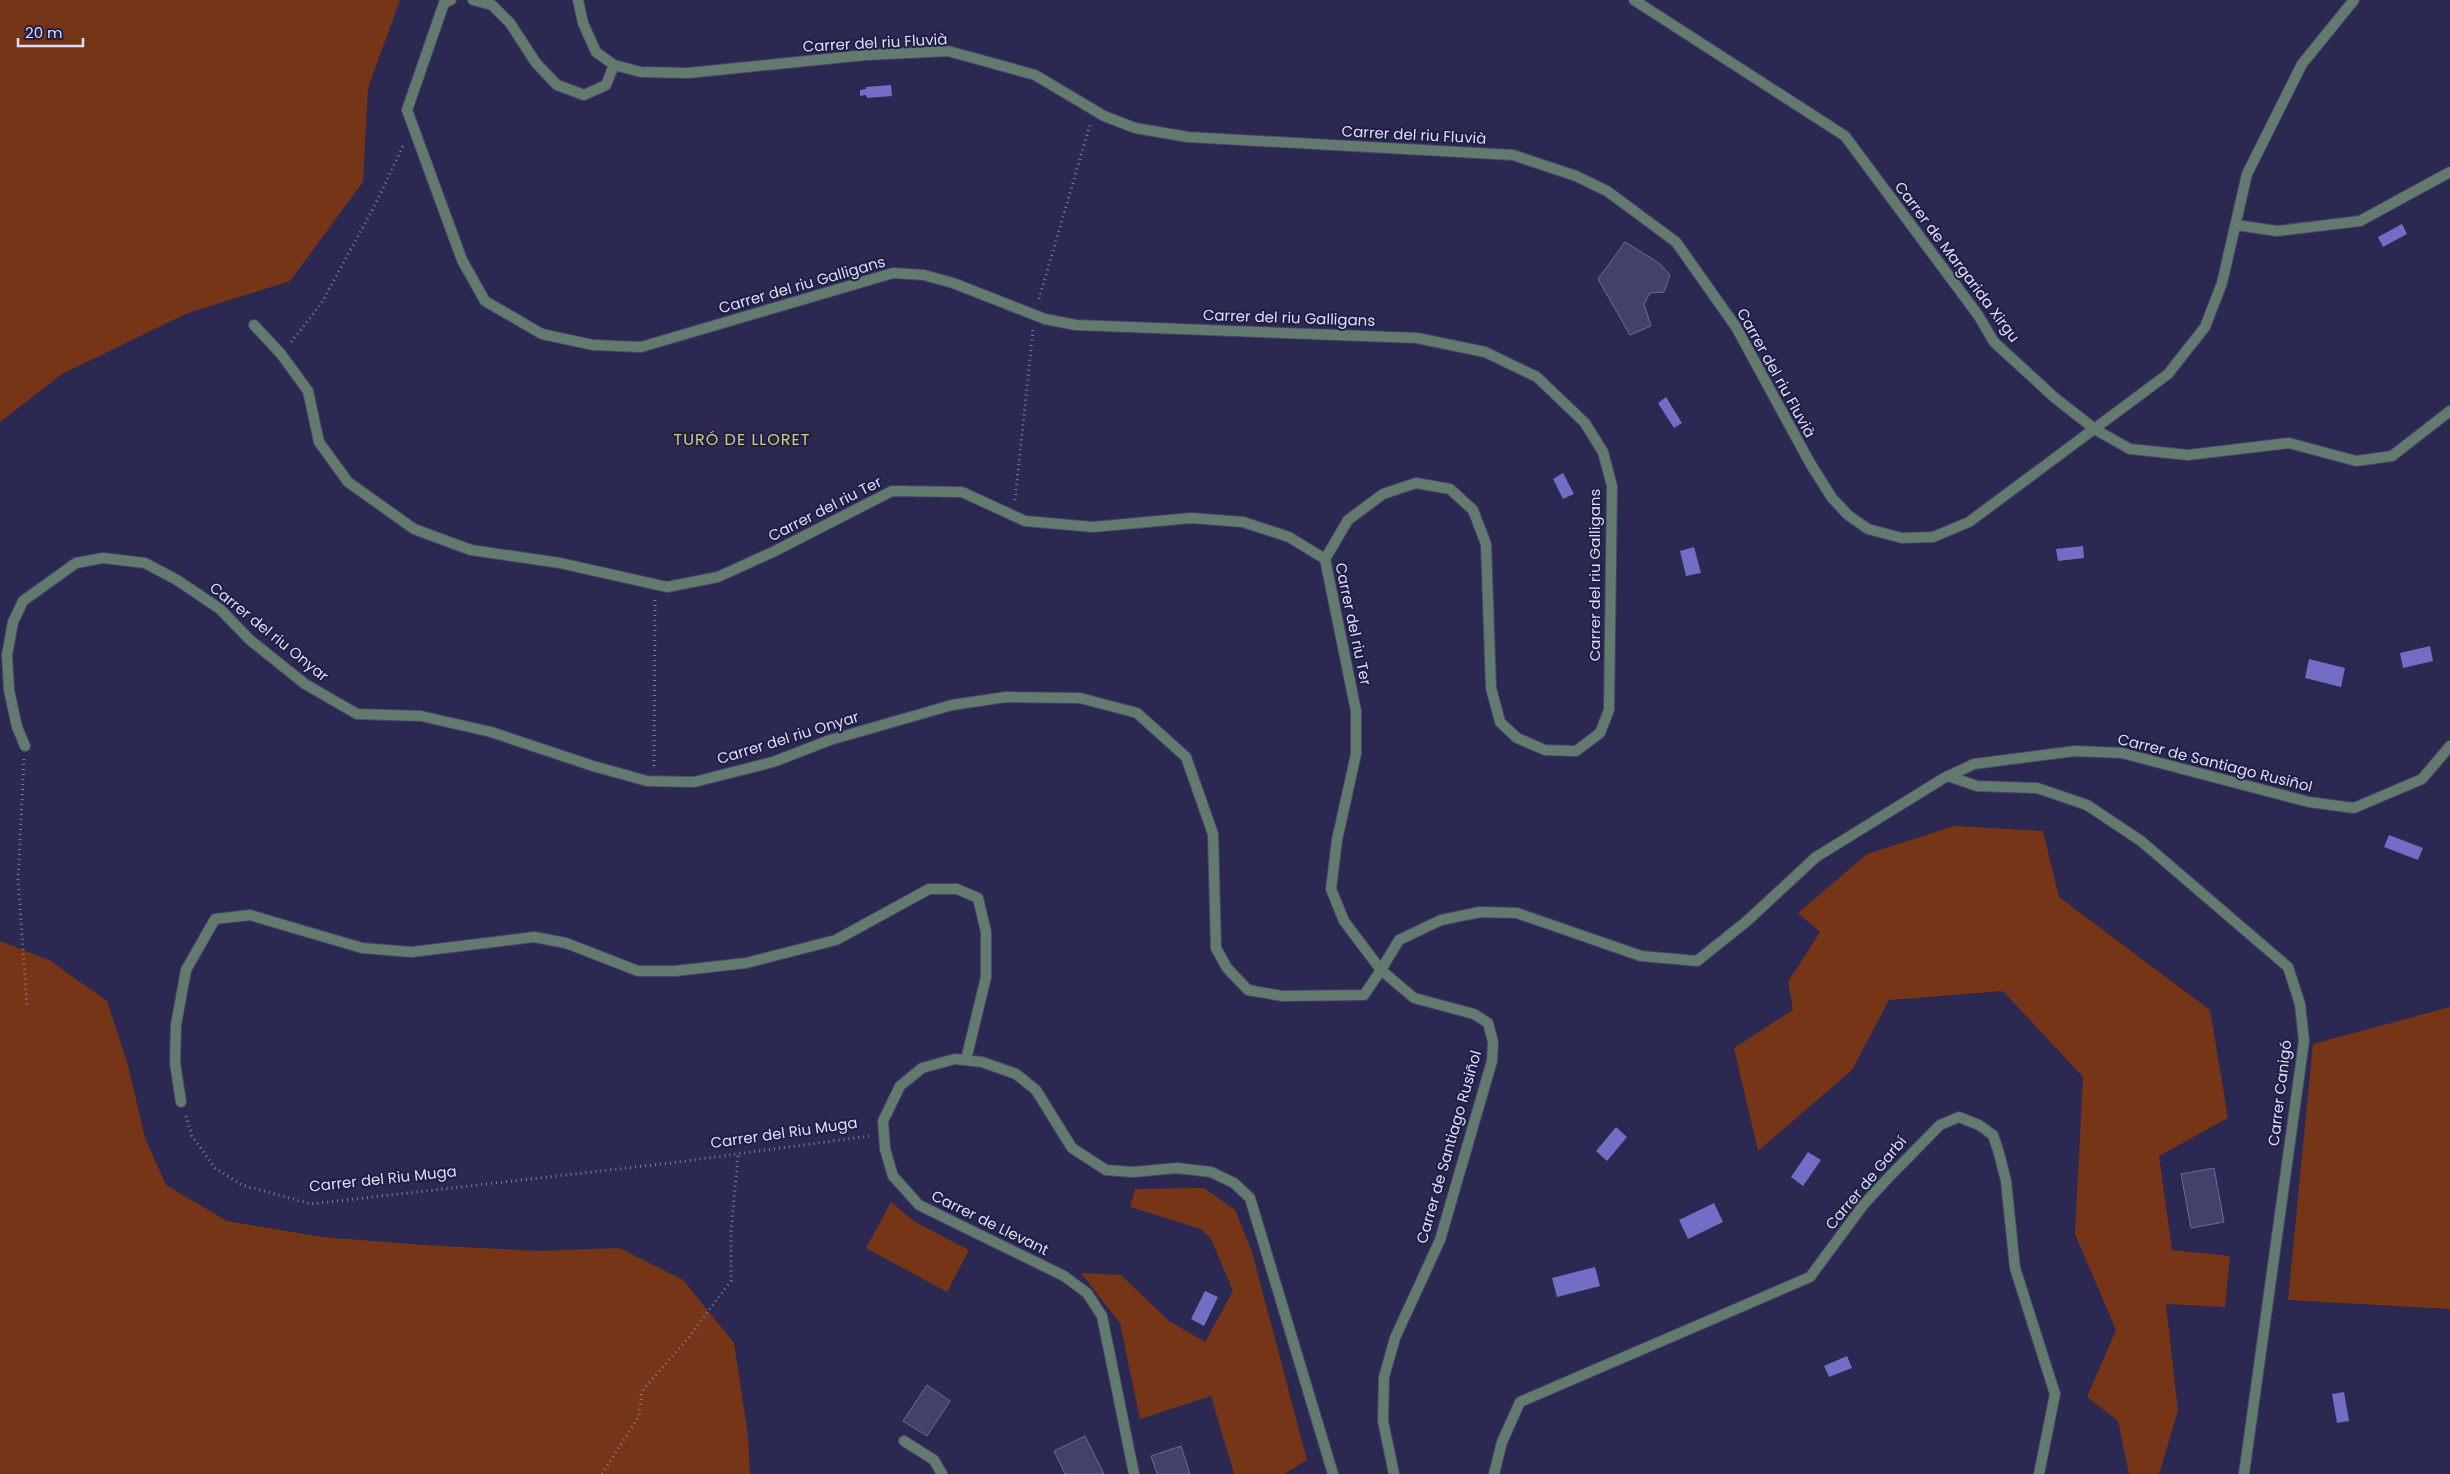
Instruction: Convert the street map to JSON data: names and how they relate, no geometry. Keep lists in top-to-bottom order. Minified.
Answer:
{"streets":{"street":["Carrer del riu Fluvià","Carrer de Margarida Xirgu","Carrer del riu Galligans","Carrer del riu Ter","Carrer del riu Onyar","Carrer de Santiago Rusiñol","Carrer Canigó","Carrer de Garbí","Carrer de Llevant"],"path":["Carrer del Riu Muga"]},"crossings":[["Carrer del riu Fluvià","Carrer de Margarida Xirgu"],["Carrer del riu Galligans","Carrer del riu Ter"],["Carrer del riu Ter","Carrer del riu Onyar"],["Carrer del riu Ter","Carrer de Santiago Rusiñol"],["Carrer del riu Onyar","Carrer de Santiago Rusiñol"],["Carrer de Santiago Rusiñol","Carrer Canigó"],["Carrer del Riu Muga","Carrer de Llevant"]],"districts":["TURÓ DE LLORET"],"scale_bar":"20 m"}
